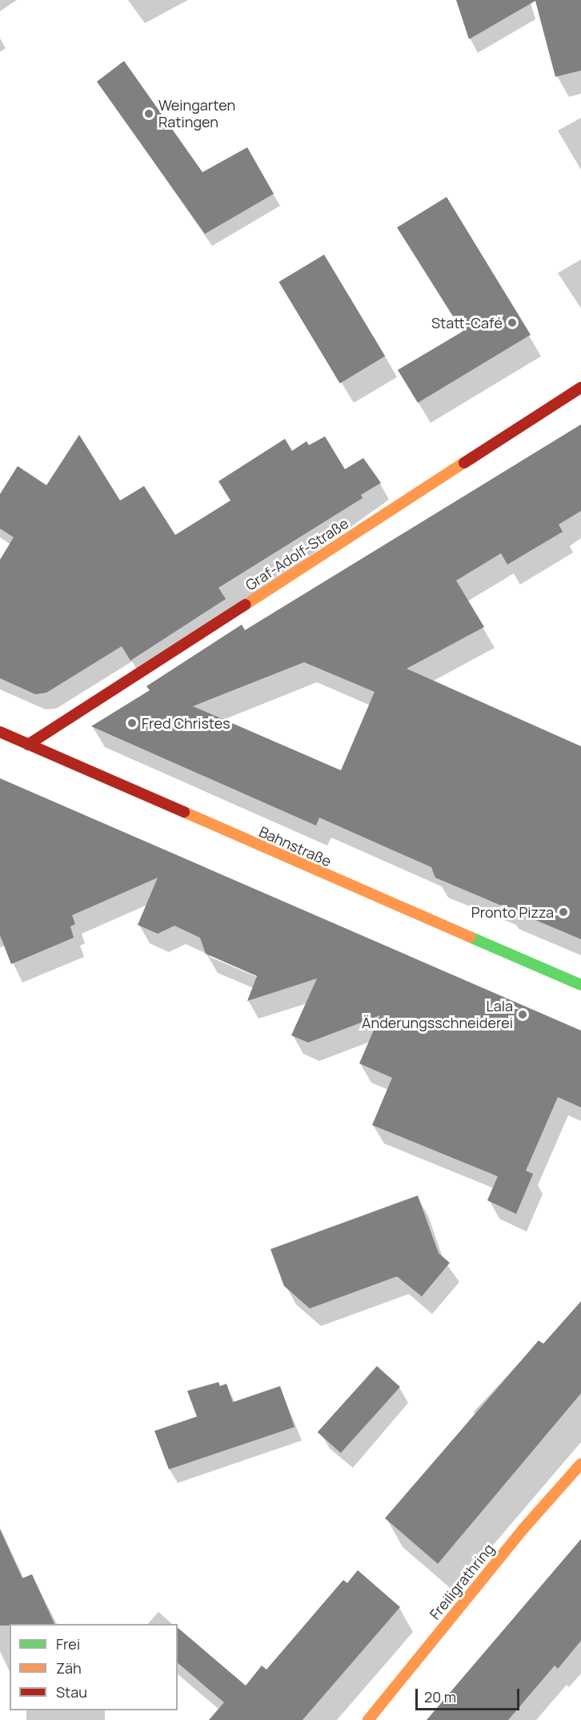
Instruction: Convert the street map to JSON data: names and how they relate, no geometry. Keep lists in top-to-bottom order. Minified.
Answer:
{"streets":{"street":["Graf-Adolf-Straße","Bahnstraße","Freiligrathring"]},"crossings":[["Graf-Adolf-Straße","Bahnstraße"]],"places":["Weingarten Ratingen","Statt-Café","Fred Christes","Pronto Pizza","Lala Änderungsschneiderei"],"legend":["Frei","Zäh","Stau"],"scale_bar":"20 m"}
